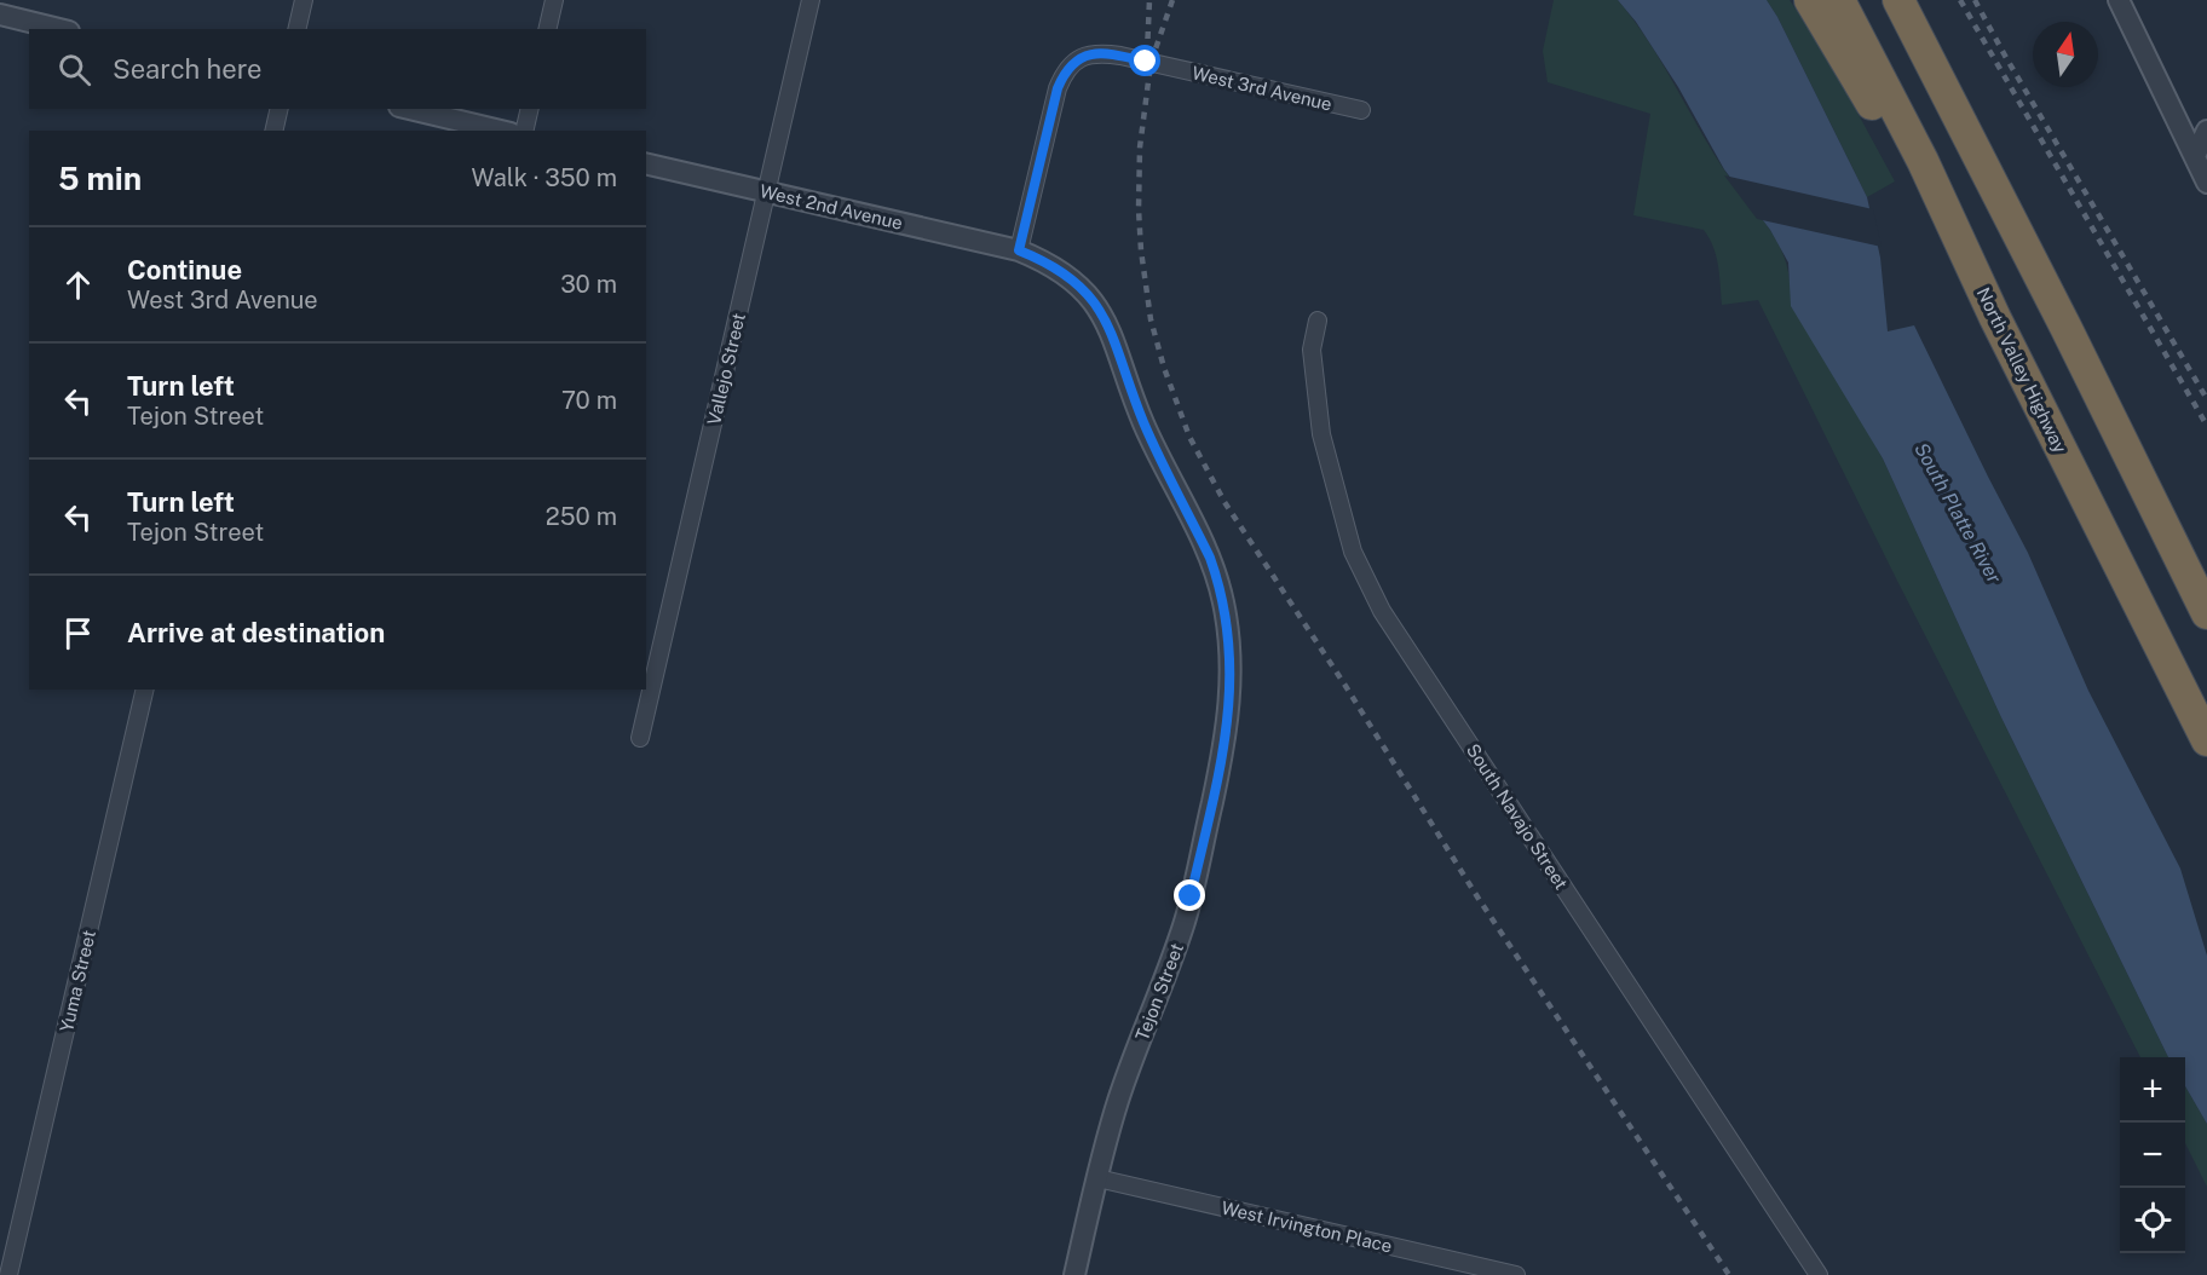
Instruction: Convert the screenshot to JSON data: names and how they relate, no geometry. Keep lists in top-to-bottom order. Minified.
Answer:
{"streets":{"highway":["North Valley Highway"],"street":["West 3rd Avenue","West 2nd Avenue","Vallejo Street","South Navajo Street","Yuma Street","Tejon Street","West Irvington Place"]},"crossings":[["West 3rd Avenue","West 2nd Avenue"],["West 3rd Avenue","Tejon Street"],["West 2nd Avenue","Vallejo Street"],["West 2nd Avenue","Tejon Street"],["Tejon Street","West Irvington Place"]],"water":["South Platte River"],"north":"top","page":{"search":"Search here","heading":["5 min","Walk · 350 m"],"list":[["Continue","West 3rd Avenue","30 m"],["Turn left","Tejon Street","70 m"],["Turn left","Tejon Street","250 m"],"Arrive at destination"],"map_buttons":["+","−"]}}
